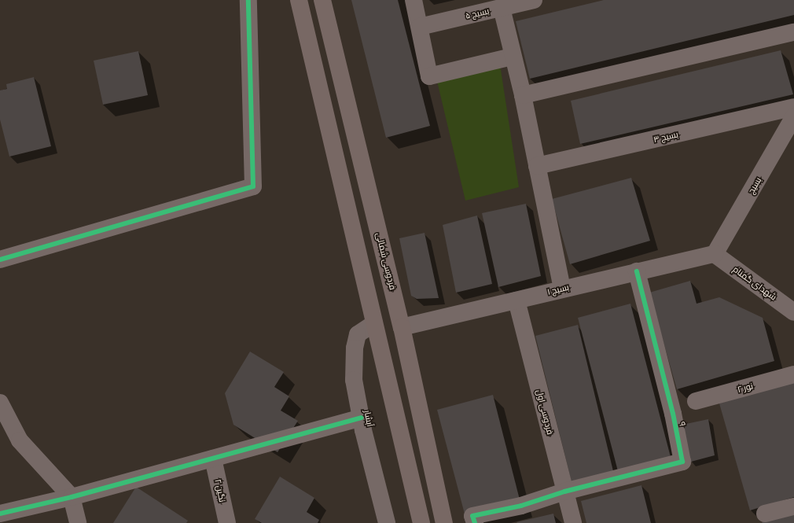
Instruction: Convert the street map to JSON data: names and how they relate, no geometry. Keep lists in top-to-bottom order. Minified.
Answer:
{"streets":{"main road":["فردوسی شمالی"],"street":["بسیج ۵","بسیج ۳","بسیج","شهدای گمنام","بسیج ۱","نور ۲","فردوسی اول","آبشار","۹","نگین ۲"]},"crossings":[["بسیج","شهدای گمنام"],["بسیج","بسیج ۱"],["فردوسی شمالی","بسیج ۱"],["شهدای گمنام","بسیج ۱"],["بسیج ۱","فردوسی اول"],["بسیج ۱","۹"],["فردوسی اول","۹"]]}
